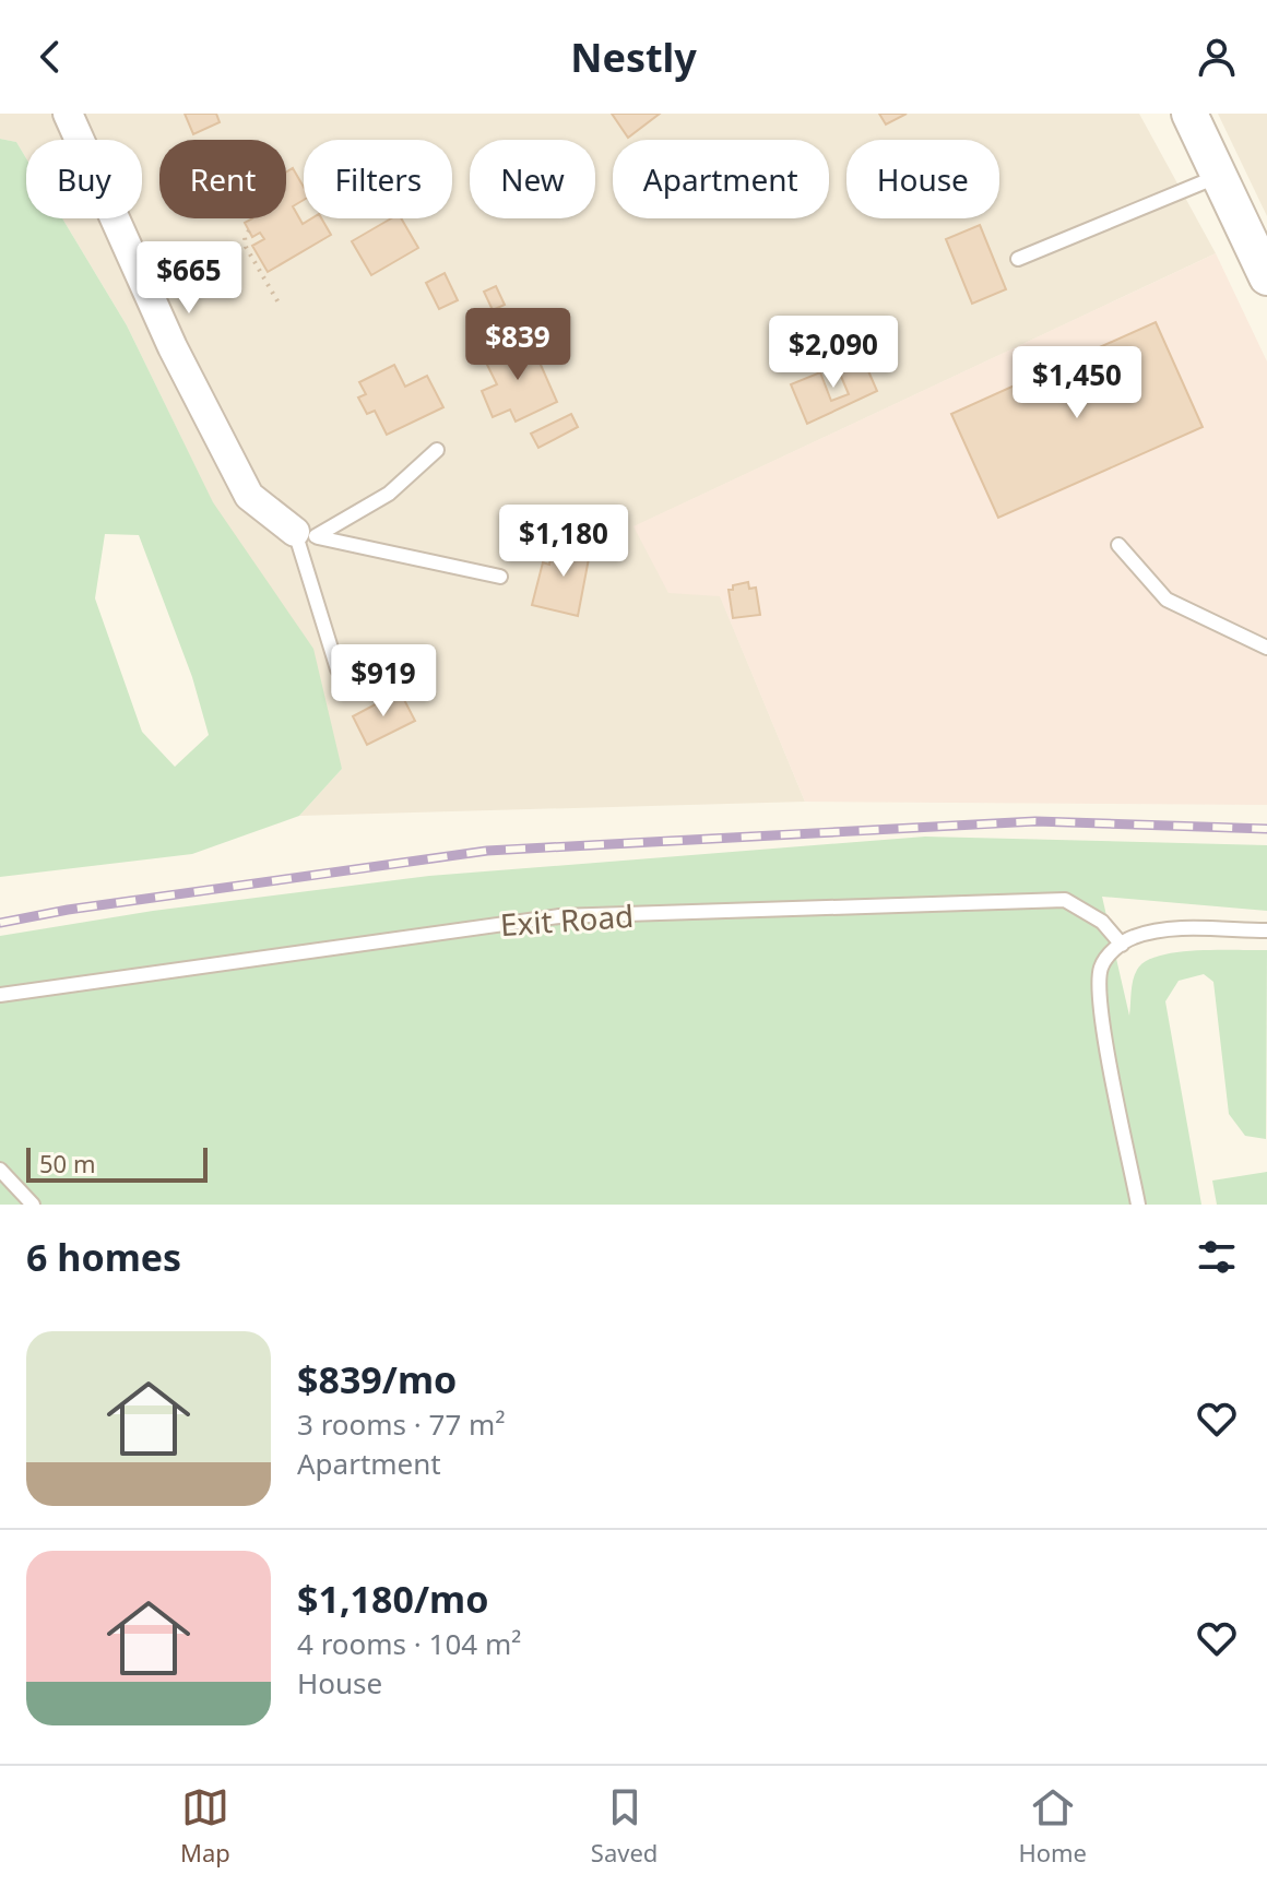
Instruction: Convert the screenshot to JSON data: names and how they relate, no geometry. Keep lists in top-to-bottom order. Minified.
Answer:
{"streets":{"lane":["Exit Road"]},"scale_bar":"50 m","page":{"header":"Nestly","chip":["Buy","Rent","Filters","New","Apartment","House"],"price":["$665","$839","$2,090","$1,450","$1,180","$919"],"scale":"50 m","heading":"6 homes","list":[{"name":"$839/mo","note":"3 rooms · 77 m² · Apartment"},{"name":"$1,180/mo","note":"4 rooms · 104 m² · House"}],"tabs":["Map","Saved","Home"]}}
